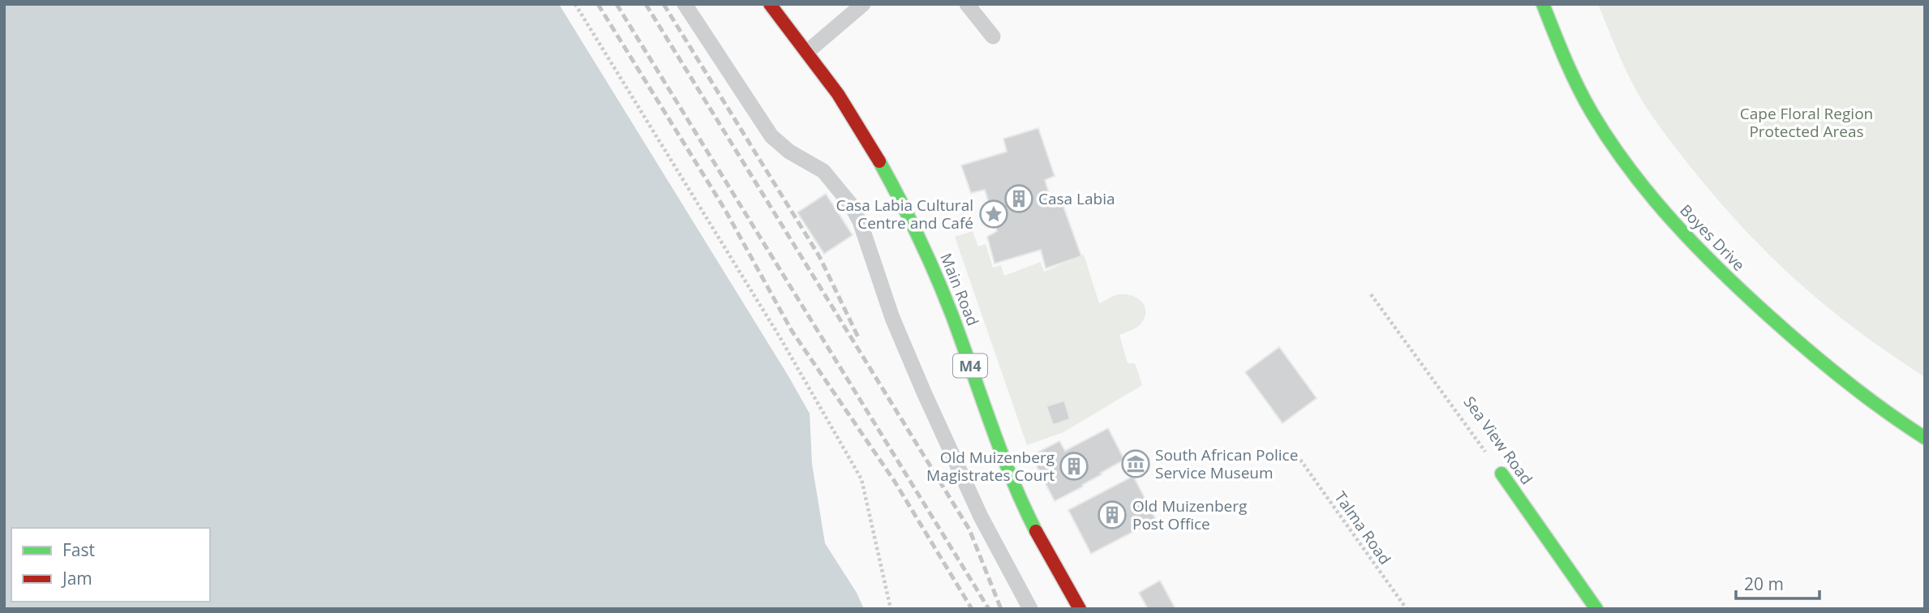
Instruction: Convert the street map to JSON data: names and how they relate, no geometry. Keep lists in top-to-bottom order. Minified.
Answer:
{"streets":{"main road":["Boyes Drive","Main Road","M4","Sea View Road"],"path":["Talma Road"]},"parks":["Cape Floral Region Protected Areas"],"places":{"building":["Casa Labia","Old Muizenberg Magistrates Court","Old Muizenberg Post Office"],"place":["Casa Labia Cultural Centre and Café"],"museum":["South African Police Service Museum"]},"legend":["Fast","Jam"],"scale_bar":"20 m"}
